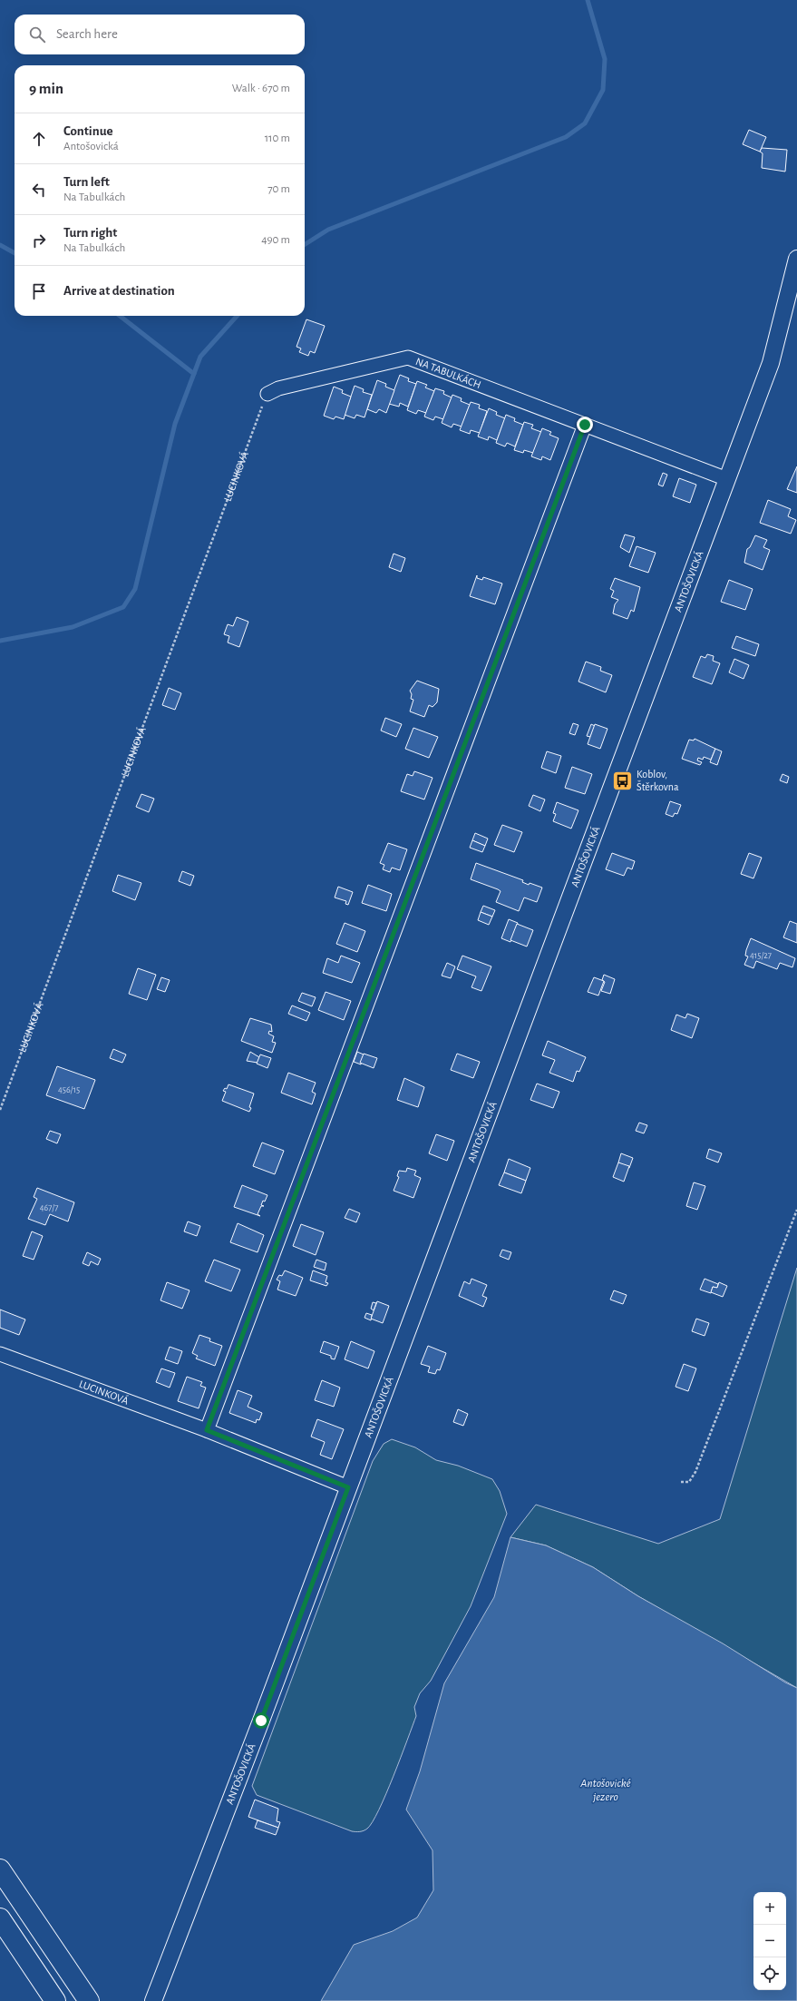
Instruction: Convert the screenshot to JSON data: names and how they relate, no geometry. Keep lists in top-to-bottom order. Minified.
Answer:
{"streets":{"street":["NA TABULKÁCH","LUCINKOVÁ","ANTOŠOVICKÁ"]},"crossings":[["NA TABULKÁCH","LUCINKOVÁ"],["NA TABULKÁCH","ANTOŠOVICKÁ"]],"water":["Antošovické jezero"],"places":{"bus stop":["Koblov, Štěrkovna"]},"house_numbers":["415/27","456/15","467/7"],"page":{"search":"Search here","heading":["9 min","Walk · 670 m"],"list":[["Continue","Antošovická","110 m"],["Turn left","Na Tabulkách","70 m"],["Turn right","Na Tabulkách","490 m"],"Arrive at destination"],"map_buttons":["+","−"]}}
